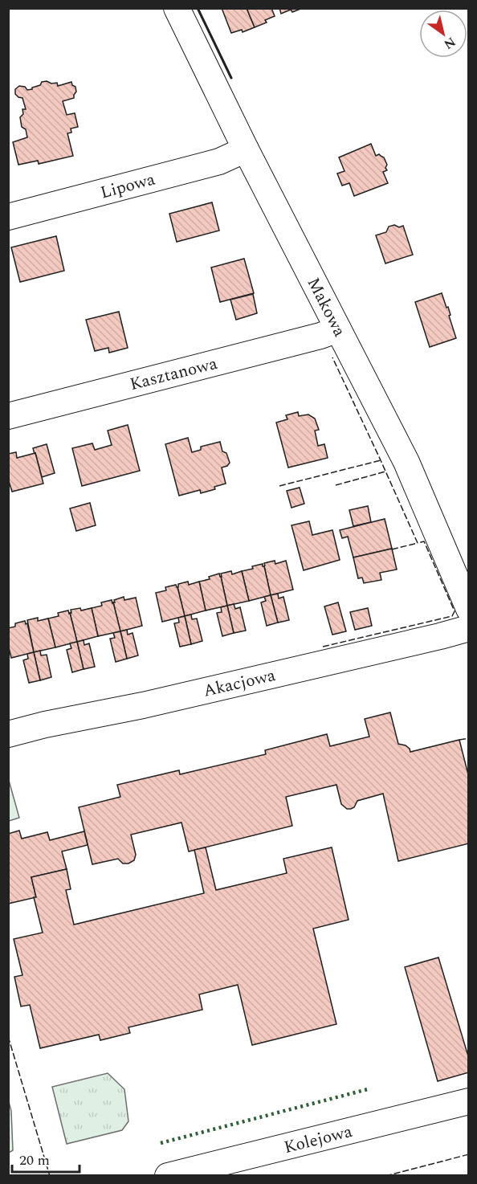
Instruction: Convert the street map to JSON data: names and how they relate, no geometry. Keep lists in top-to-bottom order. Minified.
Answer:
{"streets":{"street":["Lipowa","Makowa","Kasztanowa","Akacjowa","Kolejowa"]},"crossings":[["Lipowa","Makowa"],["Makowa","Kasztanowa"]],"scale_bar":"20 m","north":"bottom right"}
